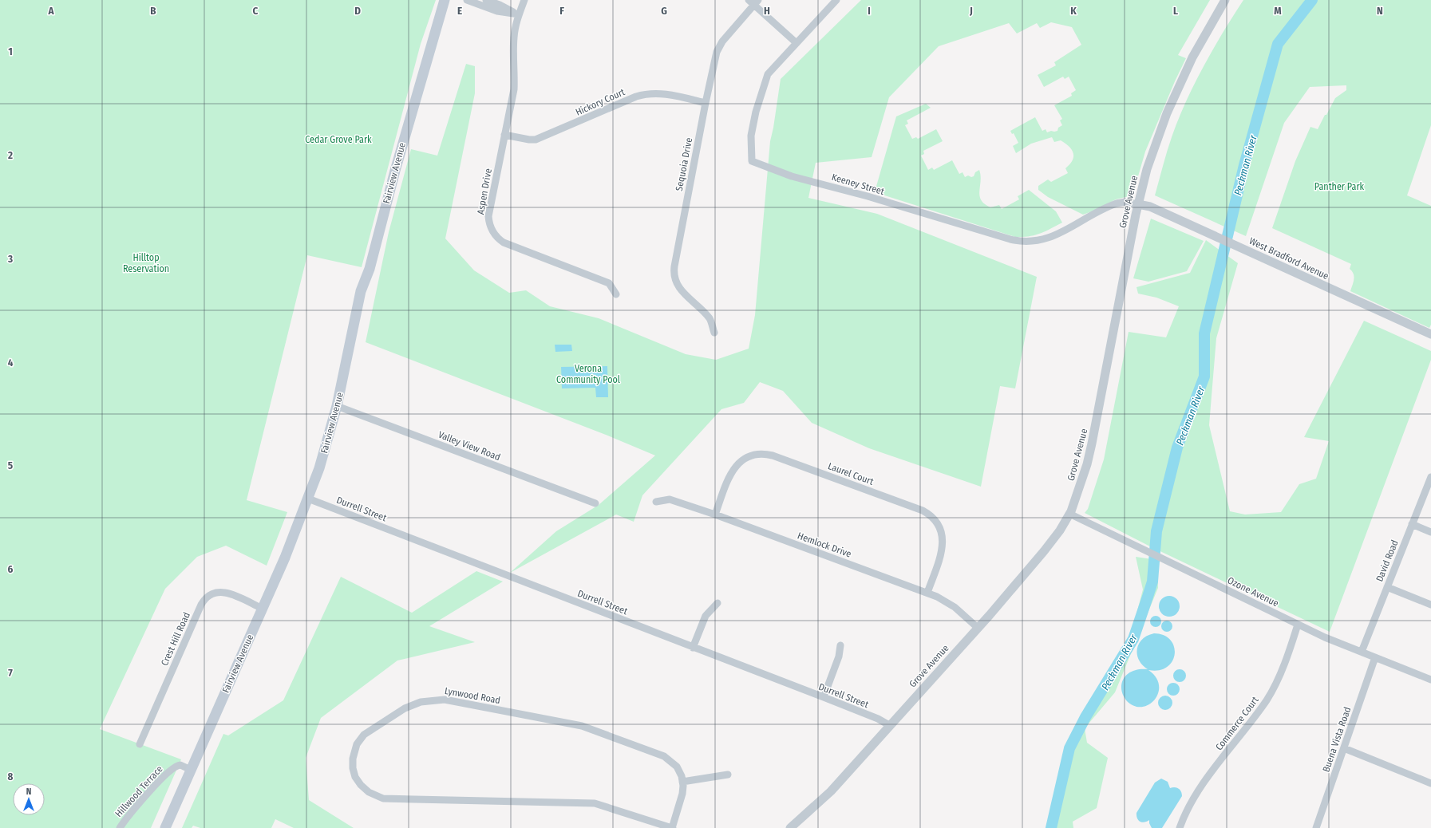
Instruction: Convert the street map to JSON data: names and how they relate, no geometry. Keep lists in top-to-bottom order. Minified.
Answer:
{"streets":{"main road":["Fairview Avenue"],"street":["Hickory Court","Sequoia Drive","Keeney Street","Aspen Drive","Grove Avenue","West Bradford Avenue","Valley View Road","Laurel Court","Durrell Street","Hemlock Drive","David Road","Ozone Avenue","Crest Hill Road","Lynwood Road","Commerce Court","Buena Vista Road","Hillwood Terrace"]},"crossings":[["Hickory Court","Sequoia Drive"],["Hickory Court","Aspen Drive"],["Fairview Avenue","Valley View Road"],["Fairview Avenue","Durrell Street"],["Fairview Avenue","Crest Hill Road"],["Fairview Avenue","Hillwood Terrace"],["Keeney Street","Grove Avenue"],["Keeney Street","West Bradford Avenue"],["Grove Avenue","West Bradford Avenue"],["Grove Avenue","Durrell Street"],["Grove Avenue","Hemlock Drive"],["Grove Avenue","Ozone Avenue"],["Laurel Court","Hemlock Drive"],["David Road","Ozone Avenue"],["Ozone Avenue","Commerce Court"],["Ozone Avenue","Buena Vista Road"]],"water":["Peckman River"],"parks":["Cedar Grove Park","Panther Park","Hilltop Reservation","Verona Community Pool"],"north":"top","grid":{"columns":["A","B","C","D","E","F","G","H","I","J","K","L","M","N"],"rows":["1","2","3","4","5","6","7","8"]}}
